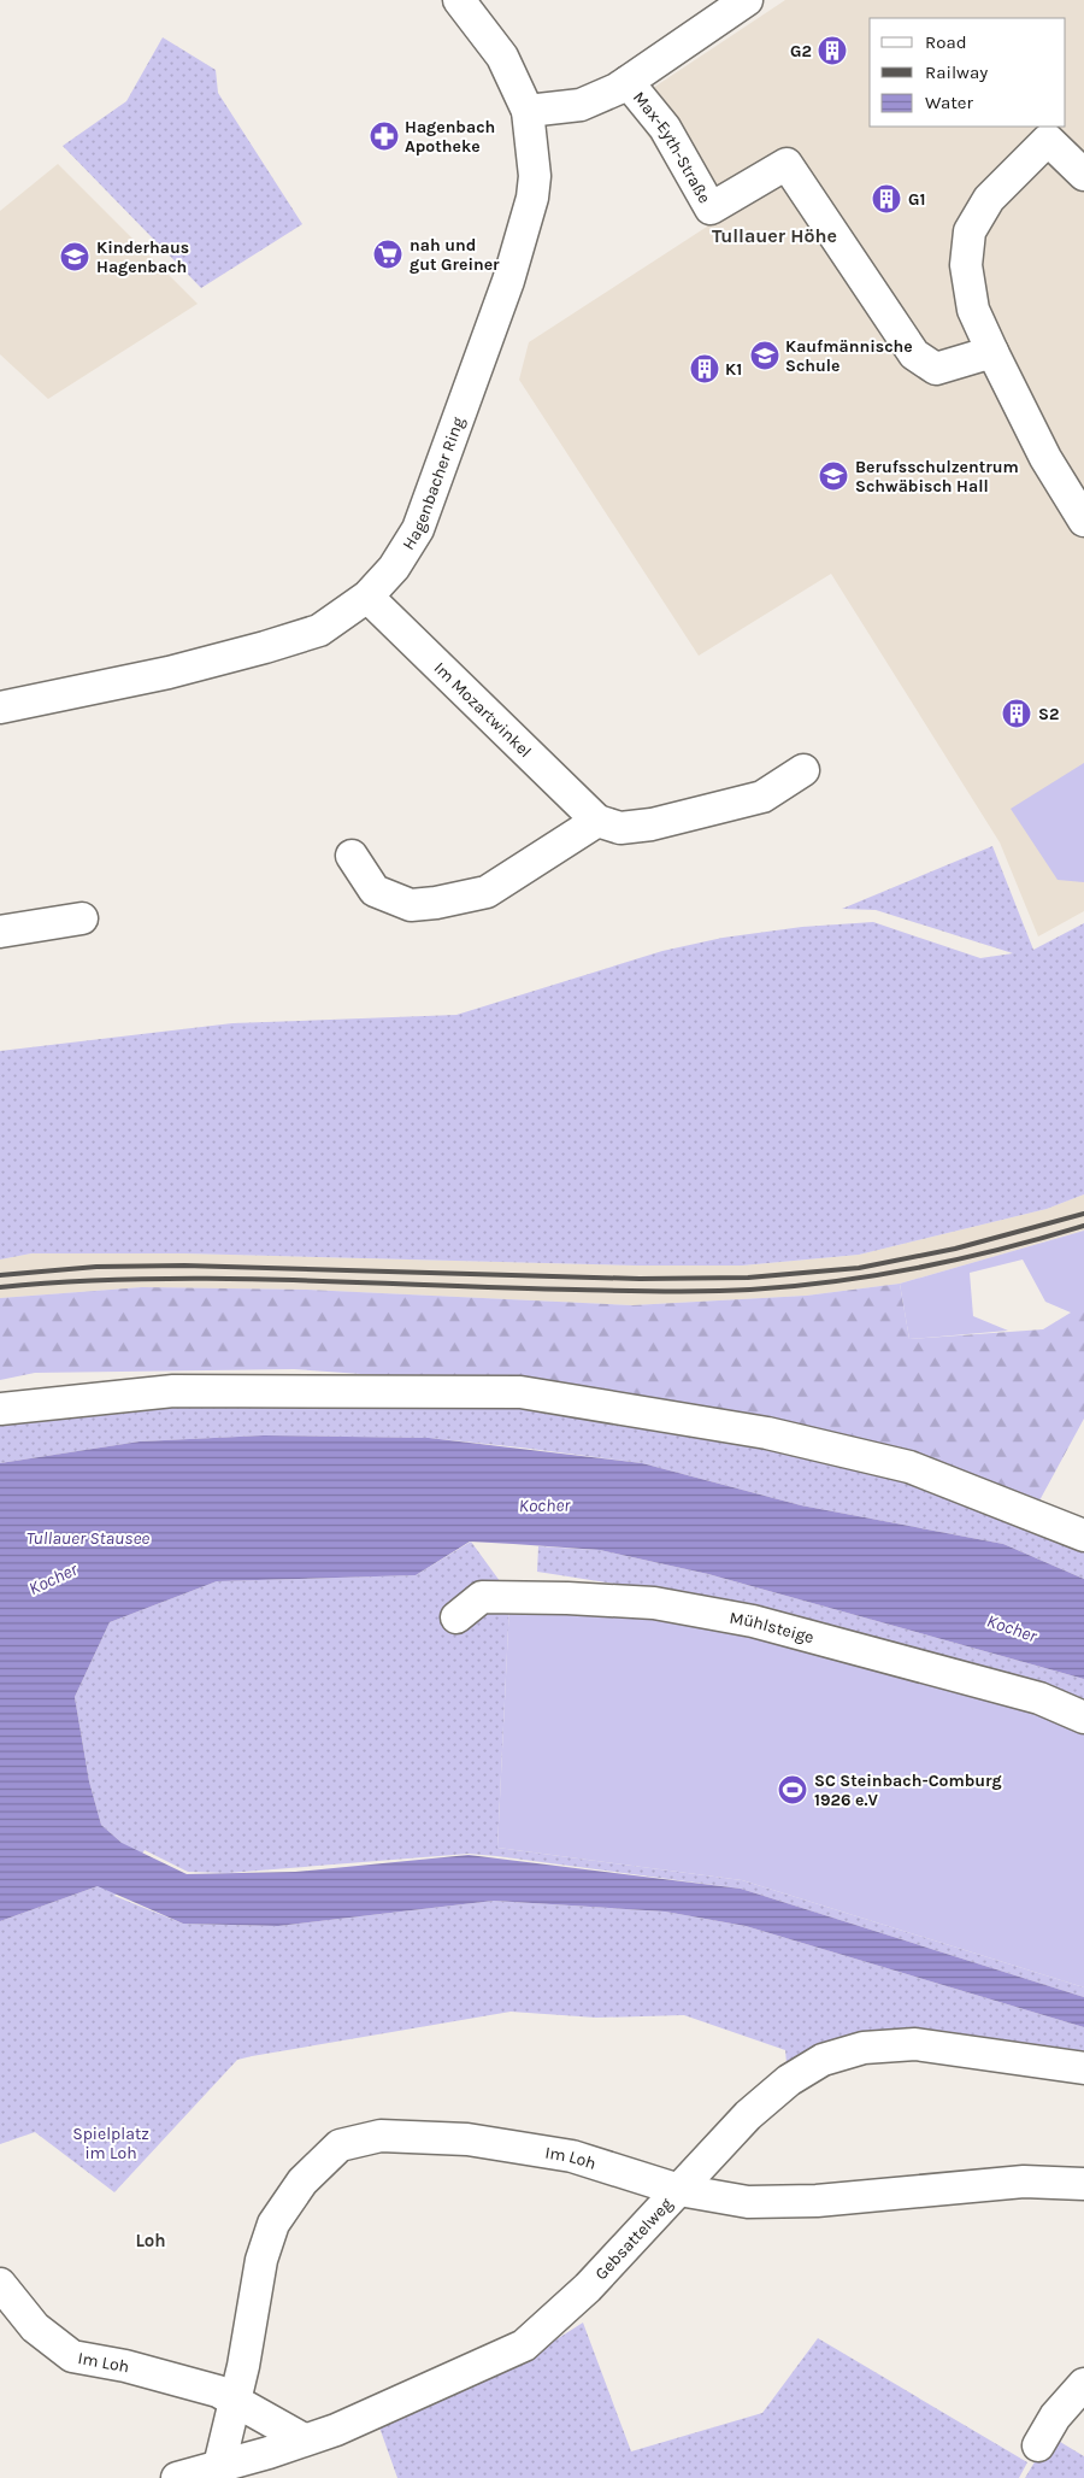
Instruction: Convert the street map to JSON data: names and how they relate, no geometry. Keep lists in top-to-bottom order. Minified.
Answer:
{"streets":{"street":["Max-Eyth-Straße","Hagenbacher Ring","Im Mozartwinkel","Mühlsteige","Im Loh","Gebsattelweg"]},"crossings":[["Max-Eyth-Straße","Hagenbacher Ring"],["Hagenbacher Ring","Im Mozartwinkel"],["Im Loh","Gebsattelweg"]],"districts":["Tullauer Höhe","Loh"],"water":["Kocher","Tullauer Stausee"],"parks":["Spielplatz im Loh"],"places":{"building":["G2","G1","K1","S2"],"pharmacy":["Hagenbach Apotheke"],"supermarket":["nah und gut Greiner"],"school or university":["Kinderhaus Hagenbach","Kaufmännische Schule","Berufsschulzentrum Schwäbisch Hall"],"sports":["SC Steinbach-Comburg 1926 e.V"]},"legend":["Road","Railway","Water"]}
